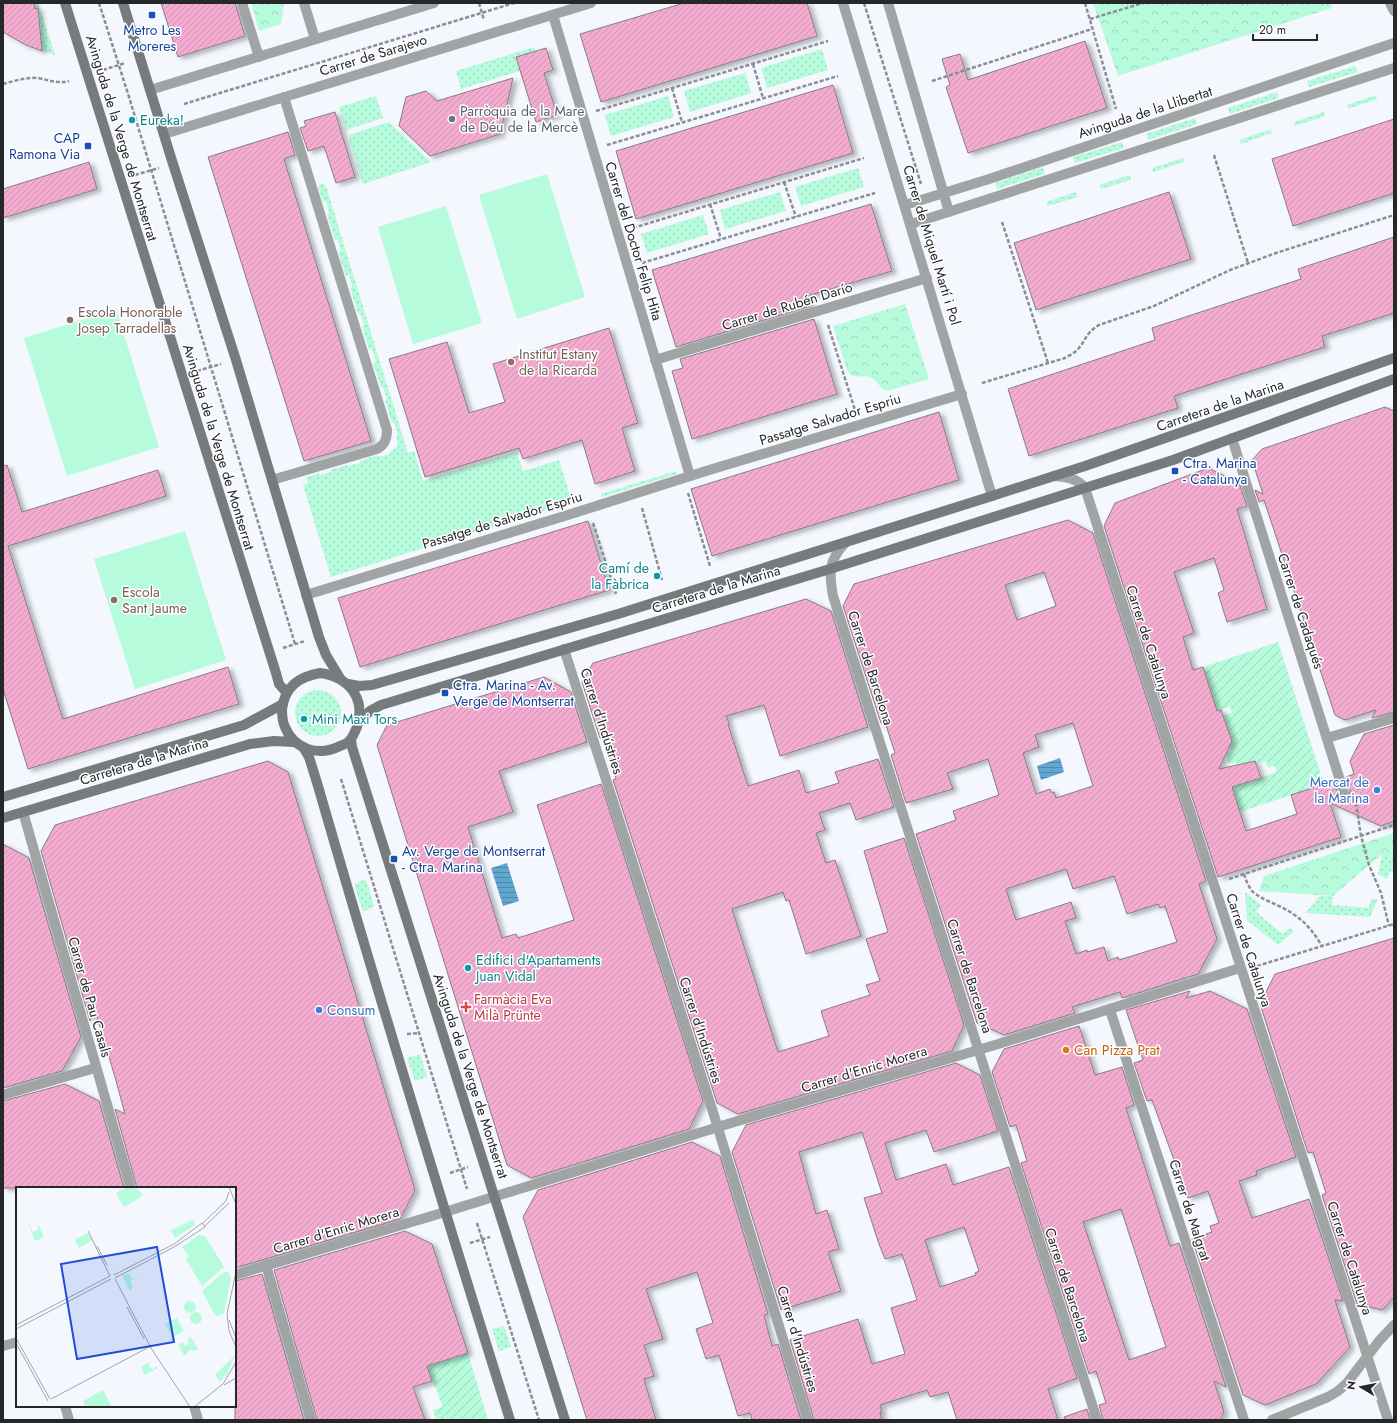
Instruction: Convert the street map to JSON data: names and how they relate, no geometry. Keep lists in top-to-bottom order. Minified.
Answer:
{"streets":{"street":["Carrer de Sarajevo","Avinguda de la Llibertat","Avinguda de la Verge de Montserrat","Carrer del Doctor Felip Hita","Carrer de Miquel Martí i Pol","Carrer de Rubén Darío","Carretera de la Marina","Passatge Salvador Espriu","Passatge de Salvador Espriu","Carrer de Cadaqués","Carrer de Catalunya","Carrer de Barcelona","Carrer d'Indústries","Carrer de Pau Casals","Carrer d'Enric Morera","Carrer de Malgrat"]},"crossings":[["Carrer de Sarajevo","Carrer del Doctor Felip Hita"],["Avinguda de la Llibertat","Carrer de Miquel Martí i Pol"],["Avinguda de la Verge de Montserrat","Carretera de la Marina"],["Avinguda de la Verge de Montserrat","Carrer d'Enric Morera"],["Carrer del Doctor Felip Hita","Carrer de Rubén Darío"],["Carrer del Doctor Felip Hita","Passatge de Salvador Espriu"],["Carrer de Miquel Martí i Pol","Carrer de Rubén Darío"],["Carrer de Miquel Martí i Pol","Carretera de la Marina"],["Carrer de Miquel Martí i Pol","Passatge Salvador Espriu"],["Carretera de la Marina","Carrer de Cadaqués"],["Carretera de la Marina","Carrer de Catalunya"],["Carretera de la Marina","Carrer de Barcelona"],["Carretera de la Marina","Carrer d'Indústries"],["Carretera de la Marina","Carrer de Pau Casals"],["Passatge Salvador Espriu","Passatge de Salvador Espriu"],["Carrer de Catalunya","Carrer d'Enric Morera"],["Carrer de Barcelona","Carrer d'Enric Morera"],["Carrer d'Indústries","Carrer d'Enric Morera"],["Carrer d'Enric Morera","Carrer de Malgrat"]],"places":{"transit":["Metro Les Moreres","CAP Ramona Via","Ctra. Marina - Catalunya","Ctra. Marina - Av. Verge de Montserrat","Av. Verge de Montserrat - Ctra. Marina"],"other":["Parròquia de la Mare de Déu de la Mercè","Eureka!","Escola Honorable Josep Tarradellas","Institut Estany de la Ricarda","Camí de la Fàbrica","Escola Sant Jaume","Mini Maxi Tors","Mercat de la Marina","Edifici d'Apartaments Juan Vidal","Consum","Can Pizza Prat"],"health":["Farmàcia Eva Milà Prünte"]},"scale_bar":"20 m","north":"left"}
